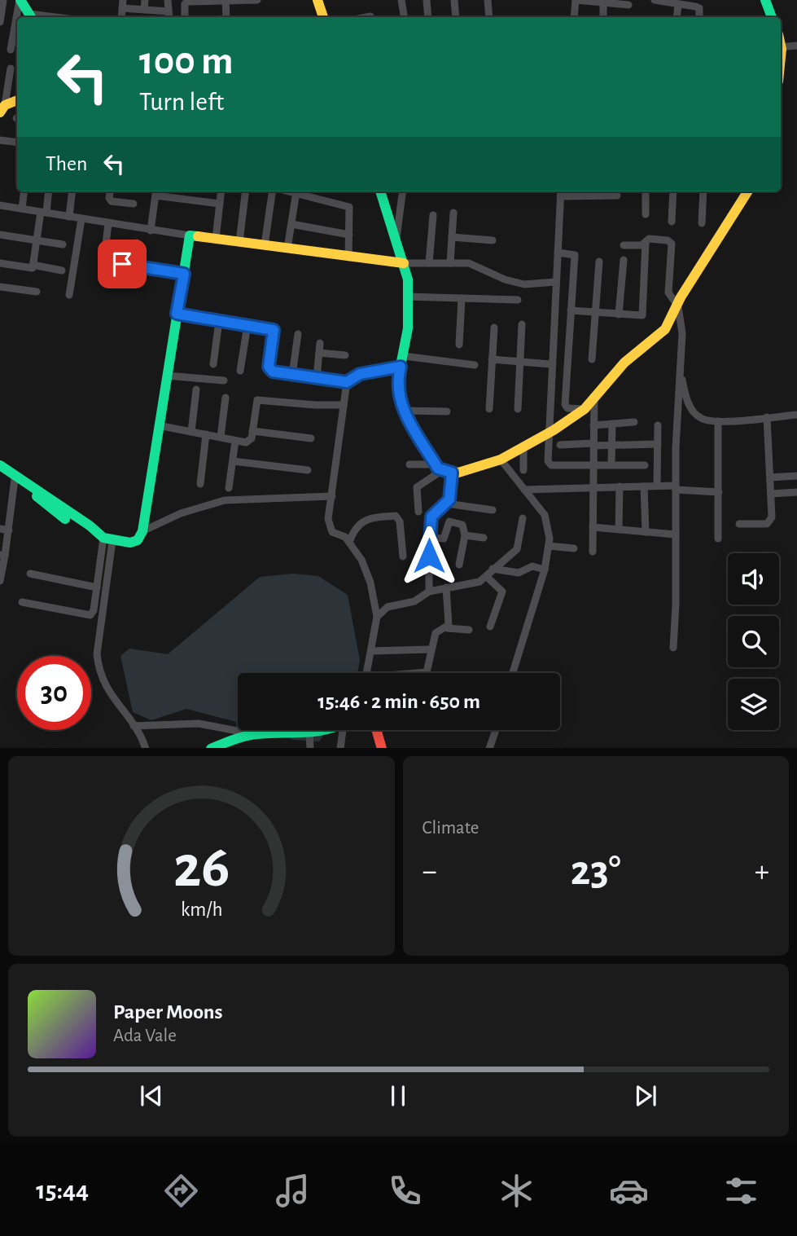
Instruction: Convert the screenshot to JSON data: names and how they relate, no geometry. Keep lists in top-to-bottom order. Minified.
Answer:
{"page":{"turn":["100 m","Turn left"],"then":"Then","limit":"30","trip":"15:46 · 2 min · 650 m","tile":"Climate","heat":["−","23°","+"],"song":["Paper Moons","Ada Vale"],"tabs":"15:44","gauge":["26","km/h"]}}
